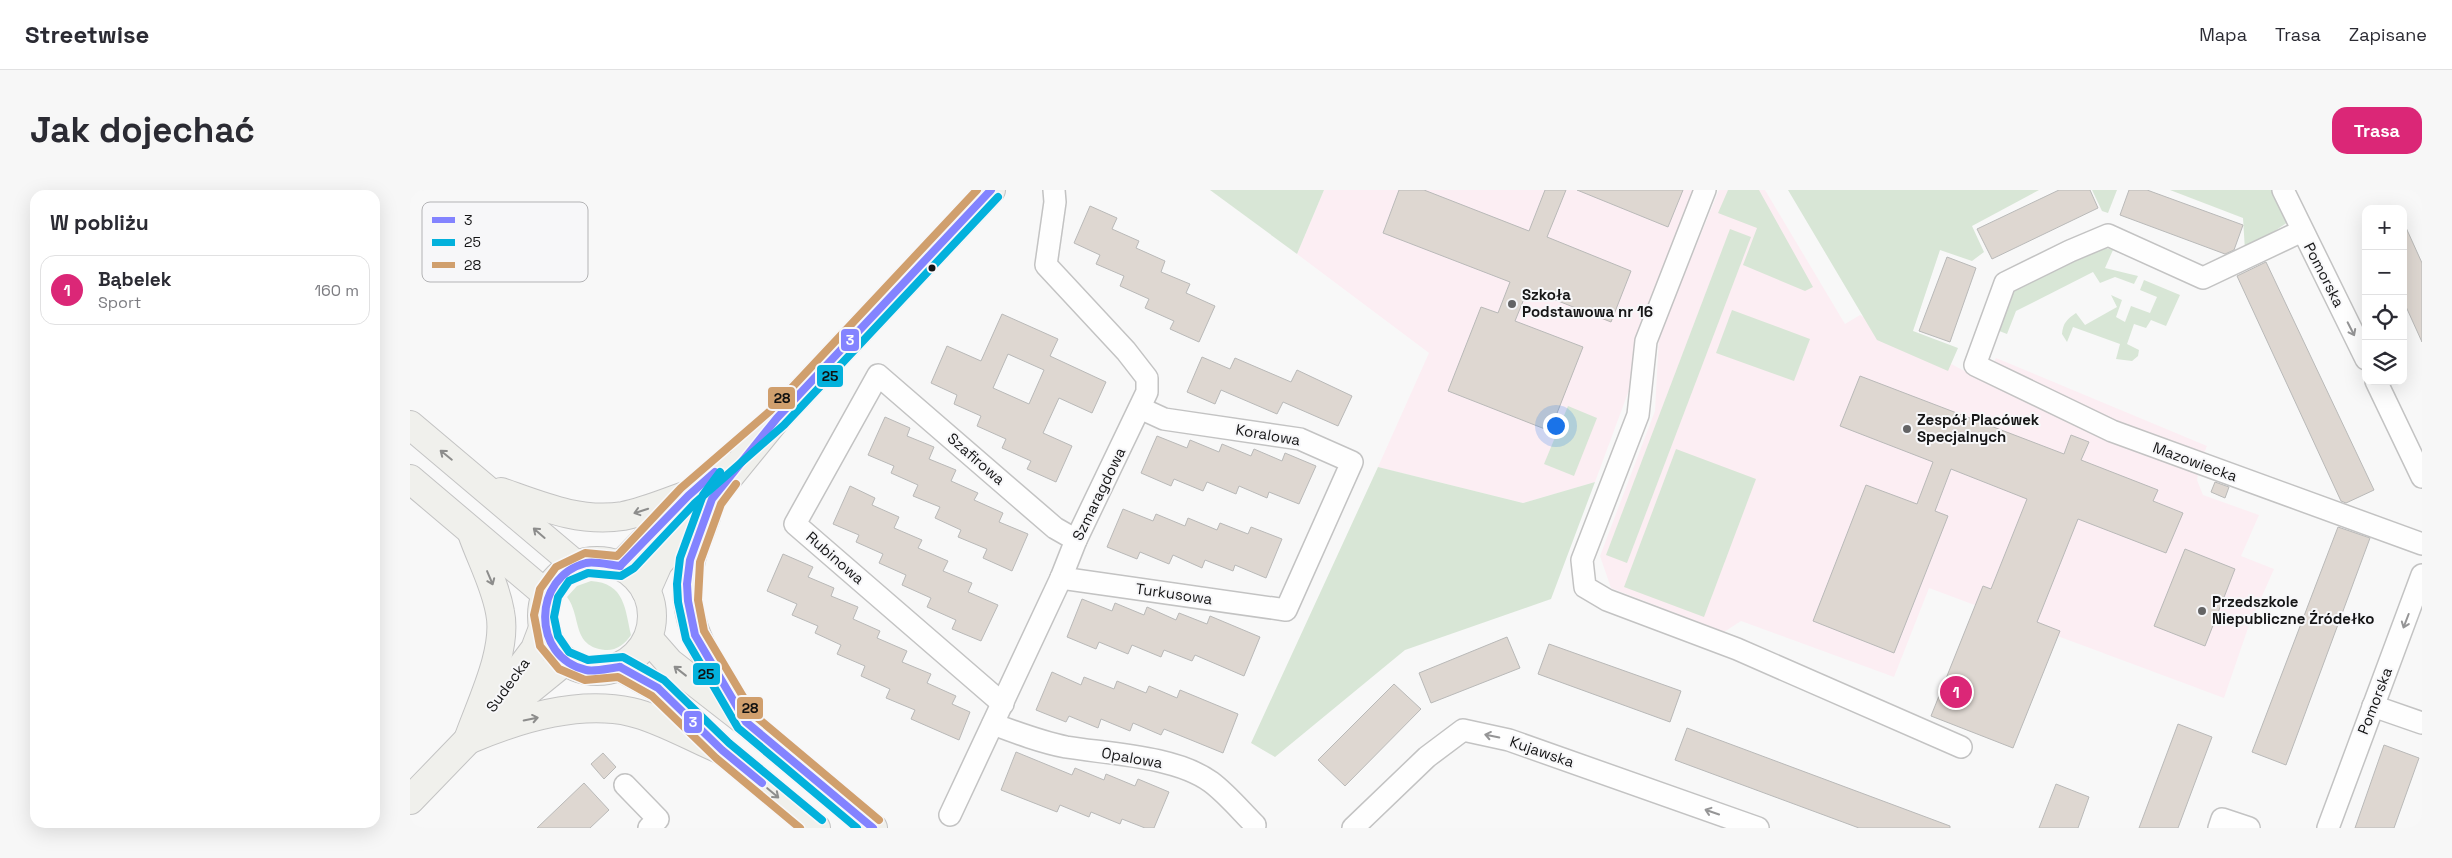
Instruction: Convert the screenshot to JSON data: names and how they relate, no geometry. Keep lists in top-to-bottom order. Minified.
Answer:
{"streets":{"street":["Pomorska","Koralowa","Szafirowa","Mazowiecka","Szmaragdowa","Rubinowa","Turkusowa","Sudecka","Kujawska","Opalowa"]},"crossings":[["Pomorska","Mazowiecka"],["Koralowa","Szmaragdowa"],["Koralowa","Turkusowa"],["Szafirowa","Szmaragdowa"],["Szafirowa","Rubinowa"],["Szmaragdowa","Rubinowa"],["Szmaragdowa","Turkusowa"],["Szmaragdowa","Opalowa"]],"one_way":["Pomorska","Kujawska"],"places":["Szkoła Podstawowa nr 16","Zespół Placówek Specjalnych","Przedszkole Niepubliczne Źródełko"],"lines":["transit line 3","transit line 28","transit line 25"],"legend":["3","25","28"],"page":{"header":"Streetwise","nav":["Mapa","Trasa","Zapisane"],"buttons":"Trasa","title":"Jak dojechać","heading":"W pobliżu","map_buttons":["+","−"],"list":[{"mark":"1","name":"Bąbelek","note":"Sport","value":"160 m"}],"pins":"1"}}
